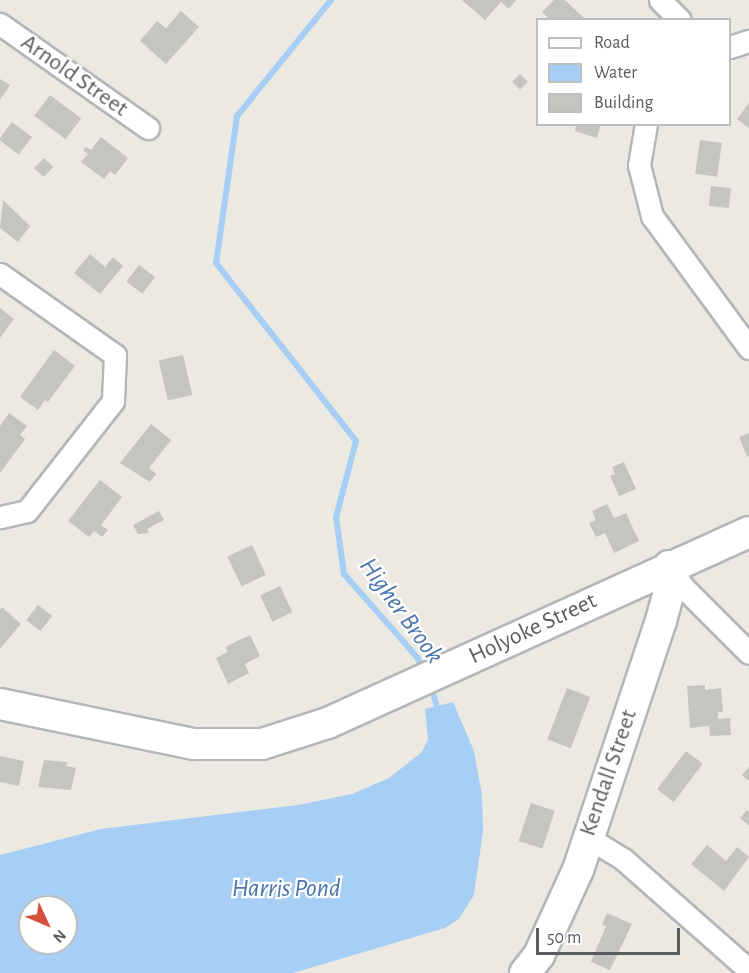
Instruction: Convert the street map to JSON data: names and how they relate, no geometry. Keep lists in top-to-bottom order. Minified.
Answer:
{"streets":{"main road":["Holyoke Street","Kendall Street"],"street":["Arnold Street"]},"crossings":[["Holyoke Street","Kendall Street"]],"water":["Higher Brook","Harris Pond"],"legend":["Road","Water","Building"],"scale_bar":"50 m","north":"bottom right"}
